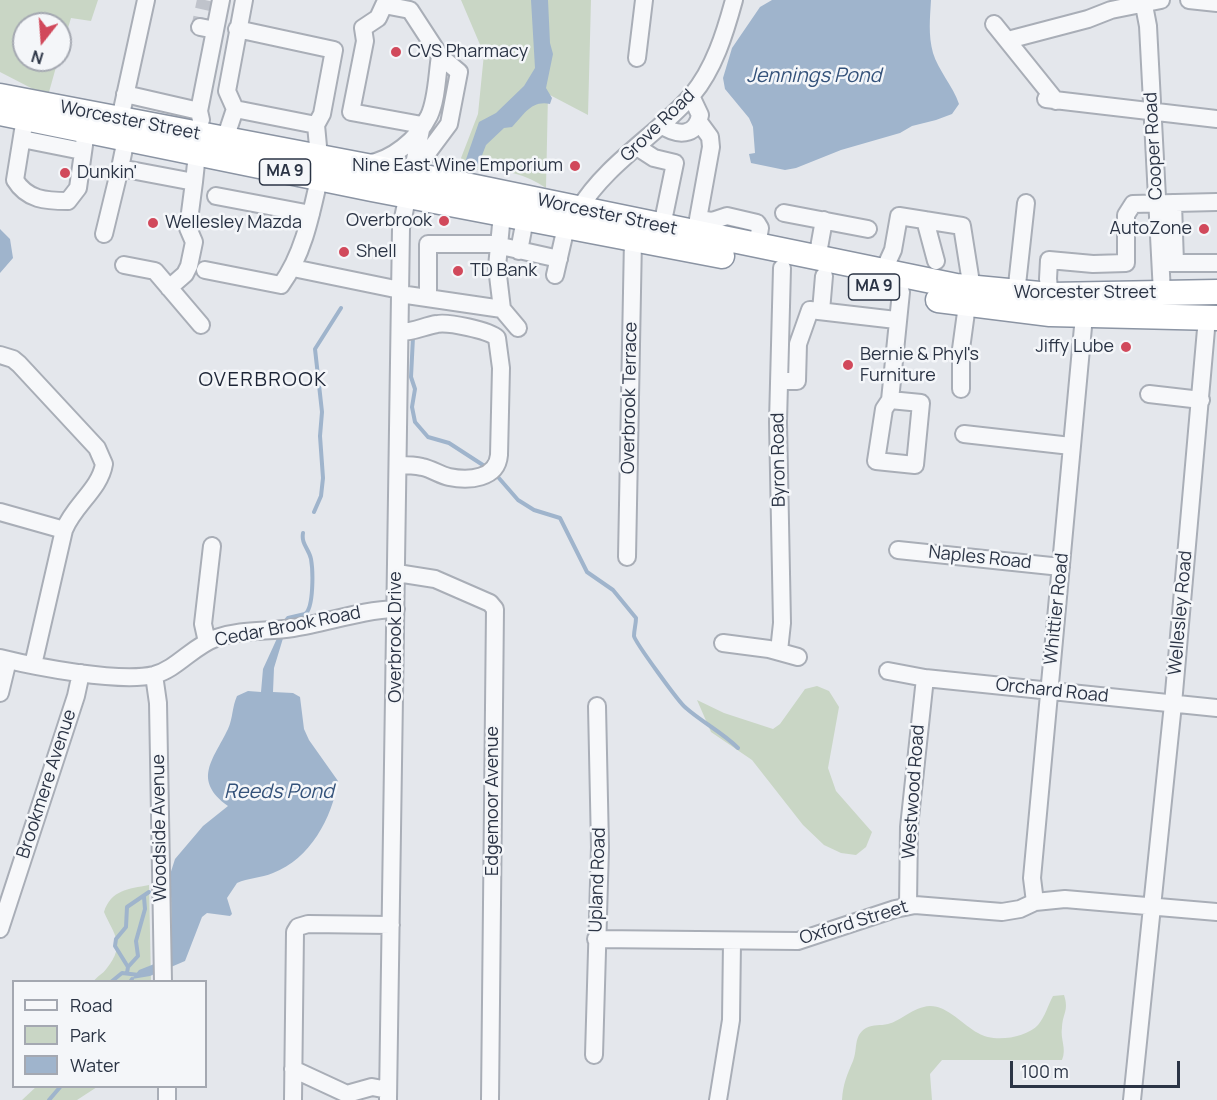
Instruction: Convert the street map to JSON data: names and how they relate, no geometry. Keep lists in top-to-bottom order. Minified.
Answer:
{"streets":{"highway":["Worcester Street","MA 9"],"street":["Grove Road","Cooper Road","Overbrook Terrace","Byron Road","Naples Road","Whittier Road","Wellesley Road","Cedar Brook Road","Overbrook Drive","Orchard Road","Brookmere Avenue","Westwood Road","Edgemoor Avenue","Woodside Avenue","Upland Road","Oxford Street"]},"crossings":[["Worcester Street","Grove Road"],["Worcester Street","Cooper Road"],["Worcester Street","Overbrook Terrace"],["Worcester Street","Byron Road"],["Worcester Street","Whittier Road"],["Worcester Street","Wellesley Road"],["Worcester Street","Overbrook Drive"],["Naples Road","Whittier Road"],["Whittier Road","Orchard Road"],["Whittier Road","Oxford Street"],["Wellesley Road","Orchard Road"],["Wellesley Road","Oxford Street"],["Cedar Brook Road","Overbrook Drive"],["Cedar Brook Road","Woodside Avenue"],["Overbrook Drive","Edgemoor Avenue"],["Orchard Road","Westwood Road"],["Westwood Road","Oxford Street"],["Upland Road","Oxford Street"]],"districts":["OVERBROOK"],"water":["Jennings Pond","Reeds Pond"],"places":["CVS Pharmacy","Nine East Wine Emporium","Dunkin'","Overbrook","Wellesley Mazda","AutoZone","Shell","TD Bank","Jiffy Lube","Bernie & Phyl's Furniture"],"legend":["Road","Park","Water"],"scale_bar":"100 m","north":"bottom"}
